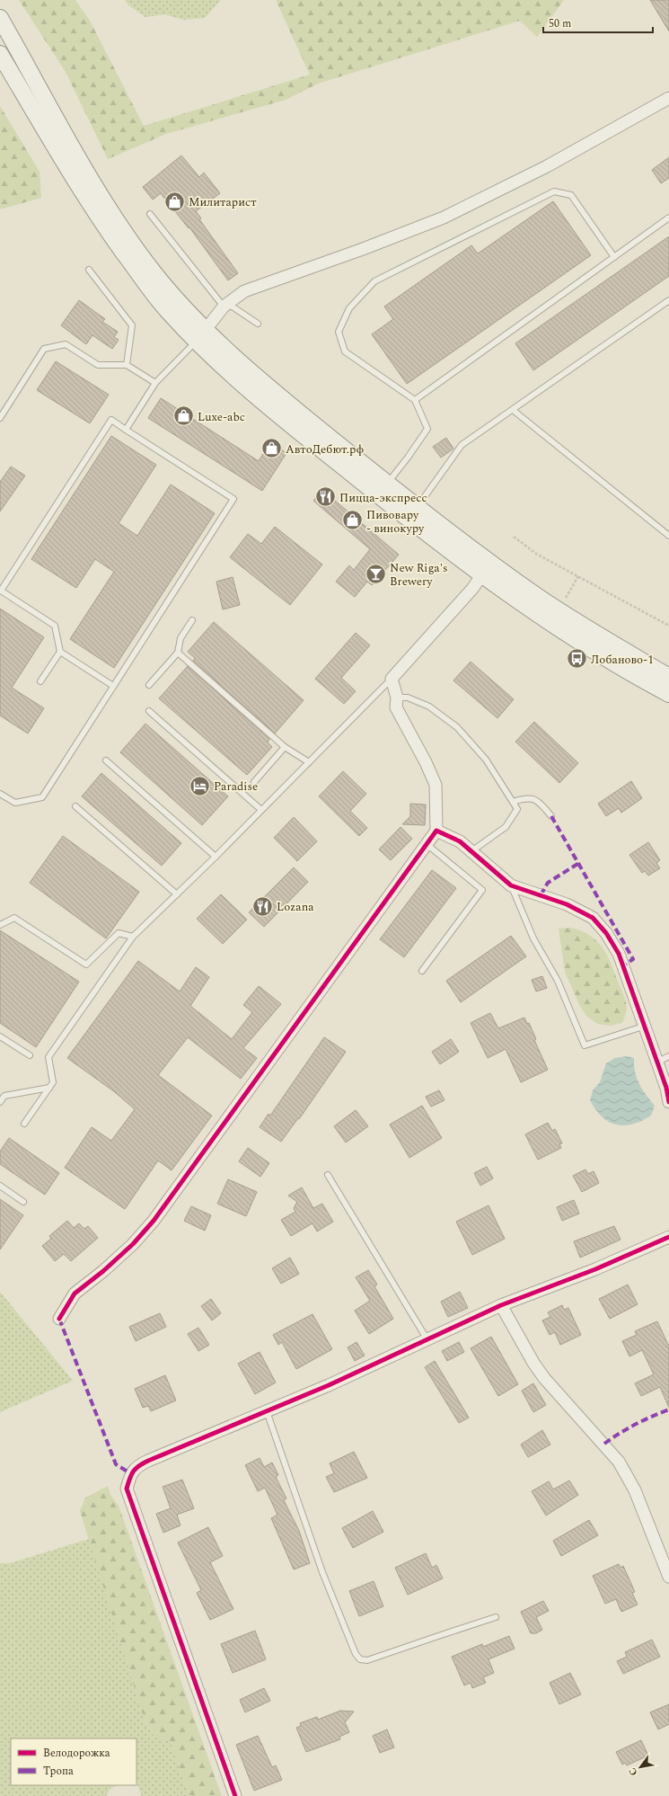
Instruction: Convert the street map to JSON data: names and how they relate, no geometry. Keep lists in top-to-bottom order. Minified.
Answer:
{"places":{"shop":["Милитарист","Luxe-abc","АвтоДебют.рф","Пивовару - винокуру"],"restaurant":["Пицца-экспресс","Lozana"],"bar":["New Riga's Brewery"],"bus stop":["Лобаново-1"],"hotel":["Paradise"]},"legend":["Велодорожка","Тропа"],"scale_bar":"50 m","north":"bottom left"}
